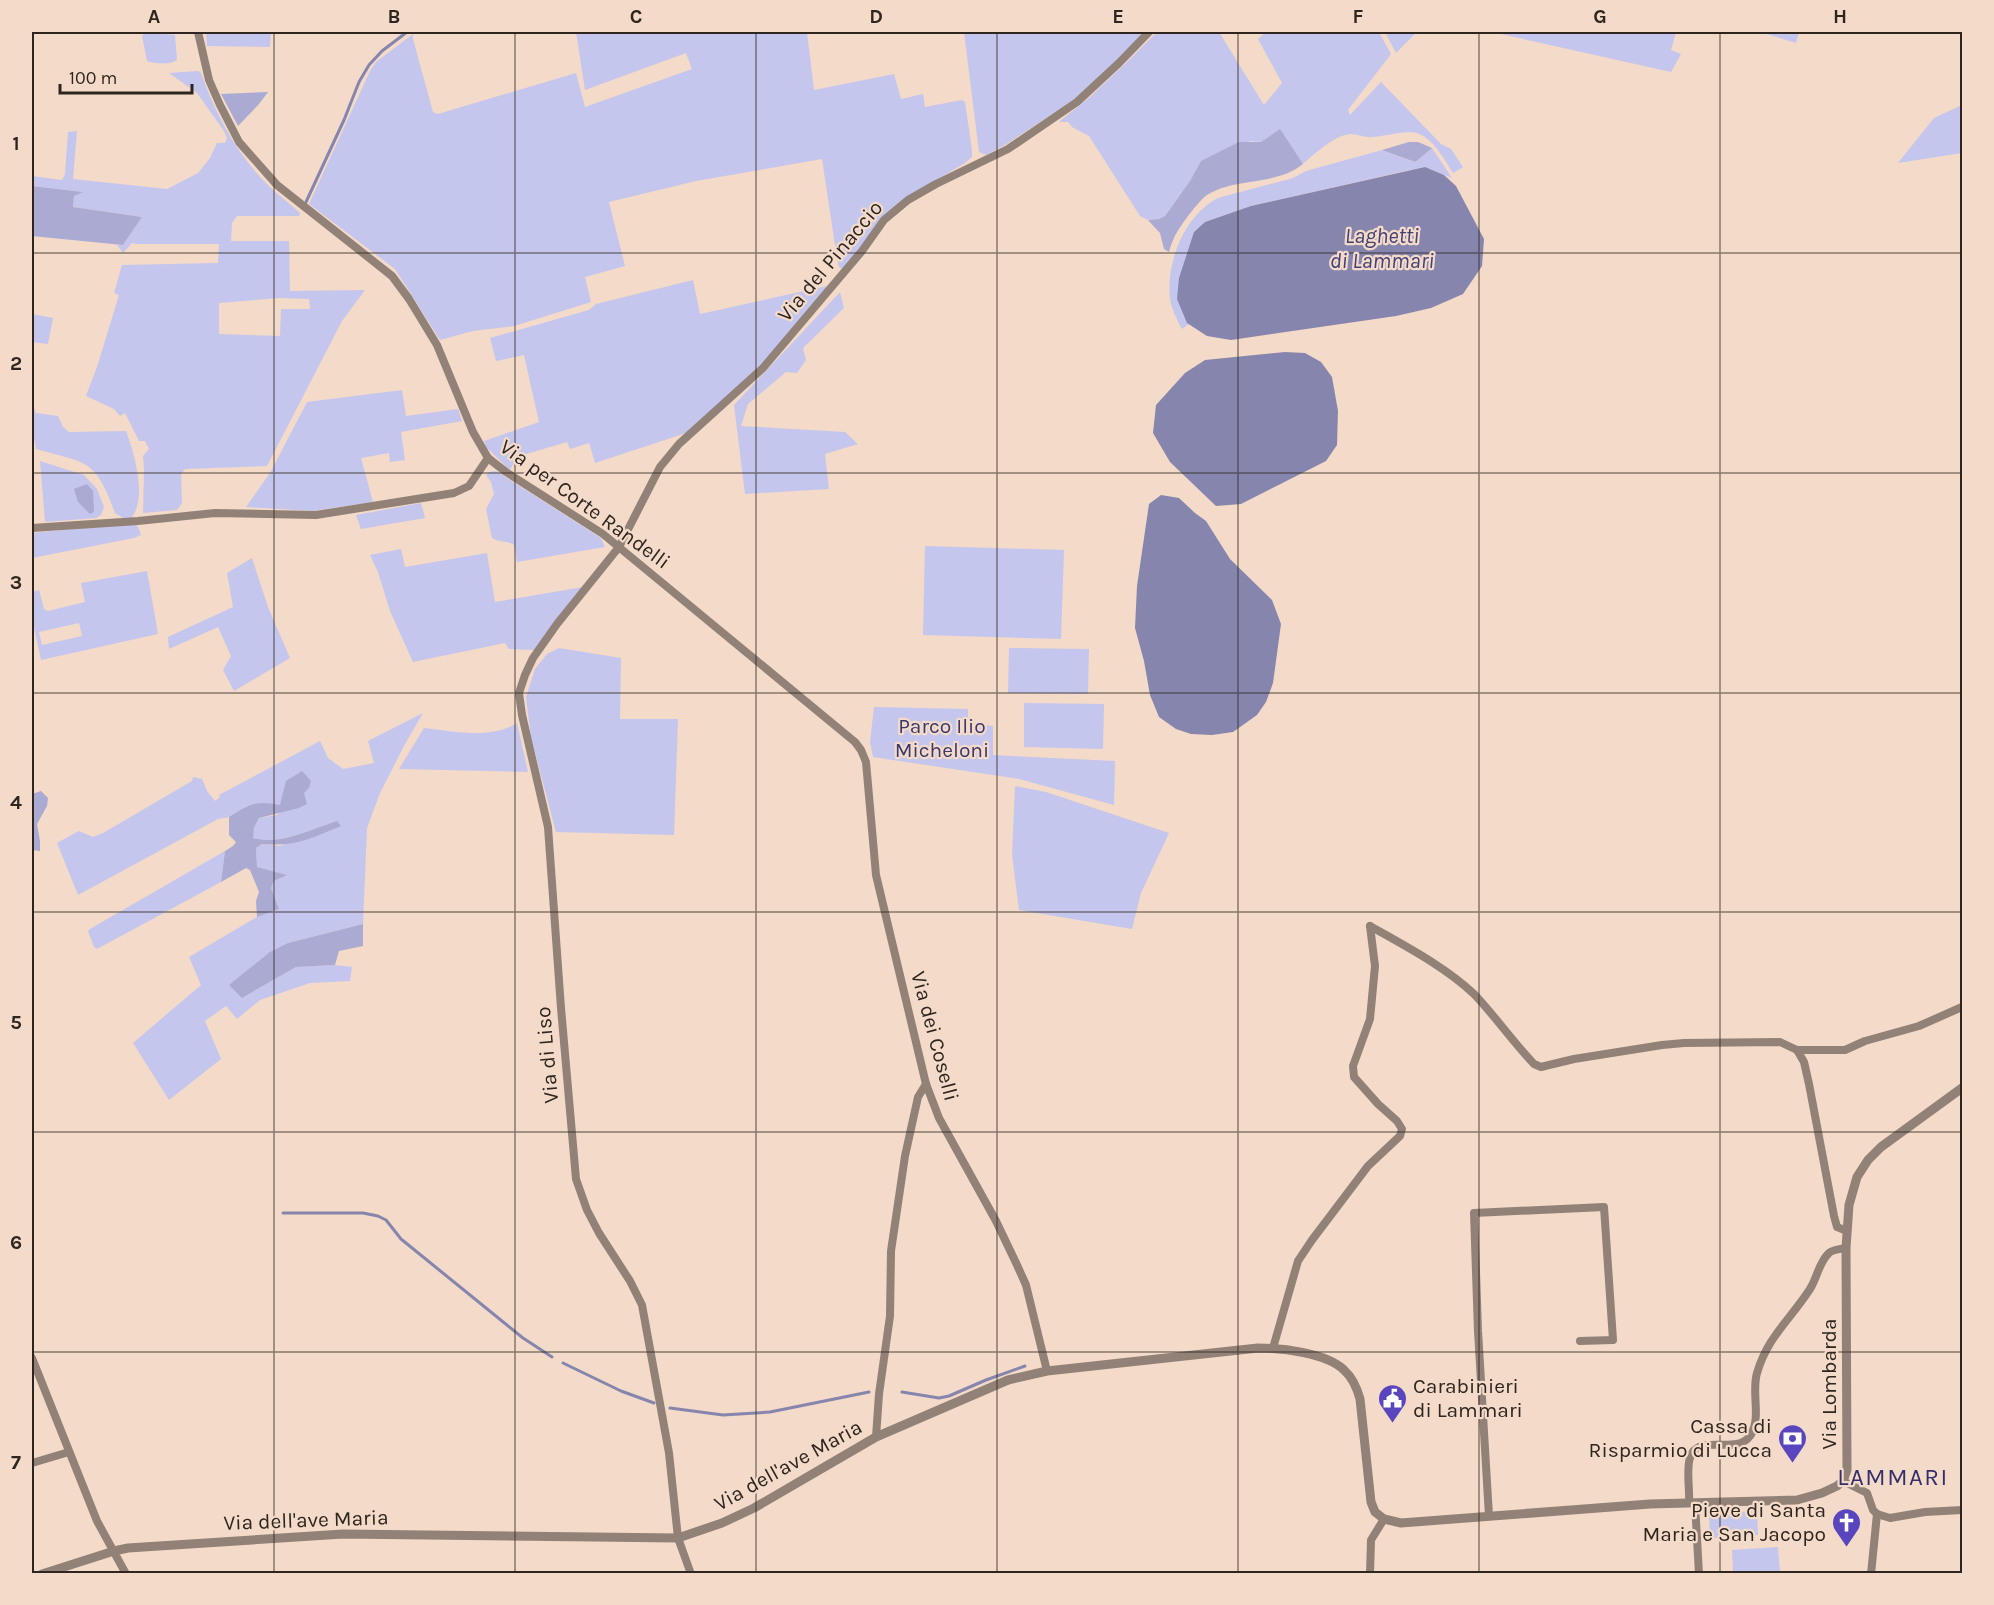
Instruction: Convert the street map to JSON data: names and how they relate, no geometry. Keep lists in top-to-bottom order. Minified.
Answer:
{"streets":{"street":["Via del Pinaccio","Via per Corte Randelli","Via dei Coselli","Via di Liso","Via Lombarda","Via dell'ave Maria"]},"crossings":[["Via del Pinaccio","Via per Corte Randelli"],["Via del Pinaccio","Via di Liso"],["Via per Corte Randelli","Via dei Coselli"],["Via per Corte Randelli","Via di Liso"],["Via dei Coselli","Via dell'ave Maria"],["Via di Liso","Via dell'ave Maria"]],"districts":["LAMMARI"],"water":["Laghetti di Lammari"],"parks":["Parco Ilio Micheloni"],"places":{"public building":["Carabinieri di Lammari"],"bank":["Cassa di Risparmio di Lucca"],"church":["Pieve di Santa Maria e San Jacopo"]},"scale_bar":"100 m","grid":{"columns":["A","B","C","D","E","F","G","H"],"rows":["1","2","3","4","5","6","7"]}}
